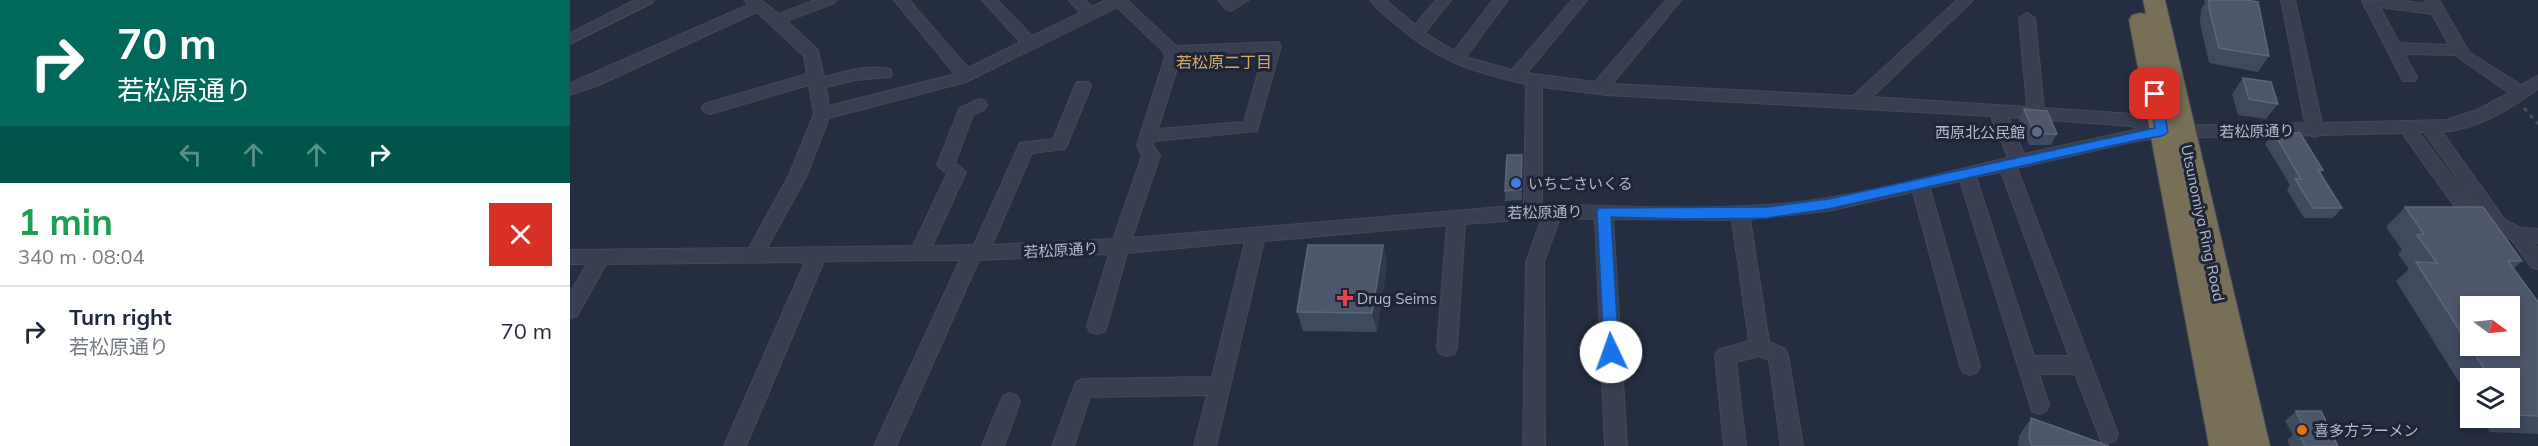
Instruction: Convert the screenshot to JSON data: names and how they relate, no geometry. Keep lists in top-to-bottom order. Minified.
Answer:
{"streets":{"highway":["Utsunomiya Ring Road"],"street":["若松原通り"]},"crossings":[["若松原通り","Utsunomiya Ring Road"]],"districts":["若松原二丁目"],"places":{"other":["西原北公民館","いちごさいくる","喜多方ラーメン"],"health":["Drug Seims"]},"north":"right","page":{"turn":["70 m","若松原通り"],"heading":["1 min","340 m · 08:04"],"list":[{"name":"Turn right","note":"若松原通り","value":"70 m"}]}}
